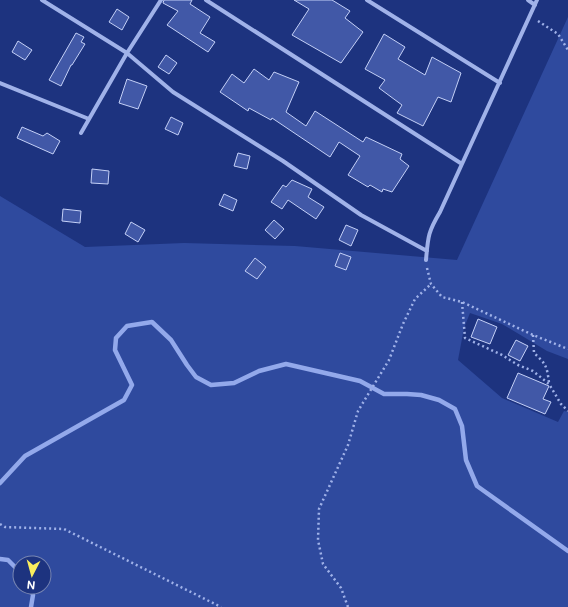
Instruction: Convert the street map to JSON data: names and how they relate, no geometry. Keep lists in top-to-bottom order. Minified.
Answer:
{"north":"bottom"}
